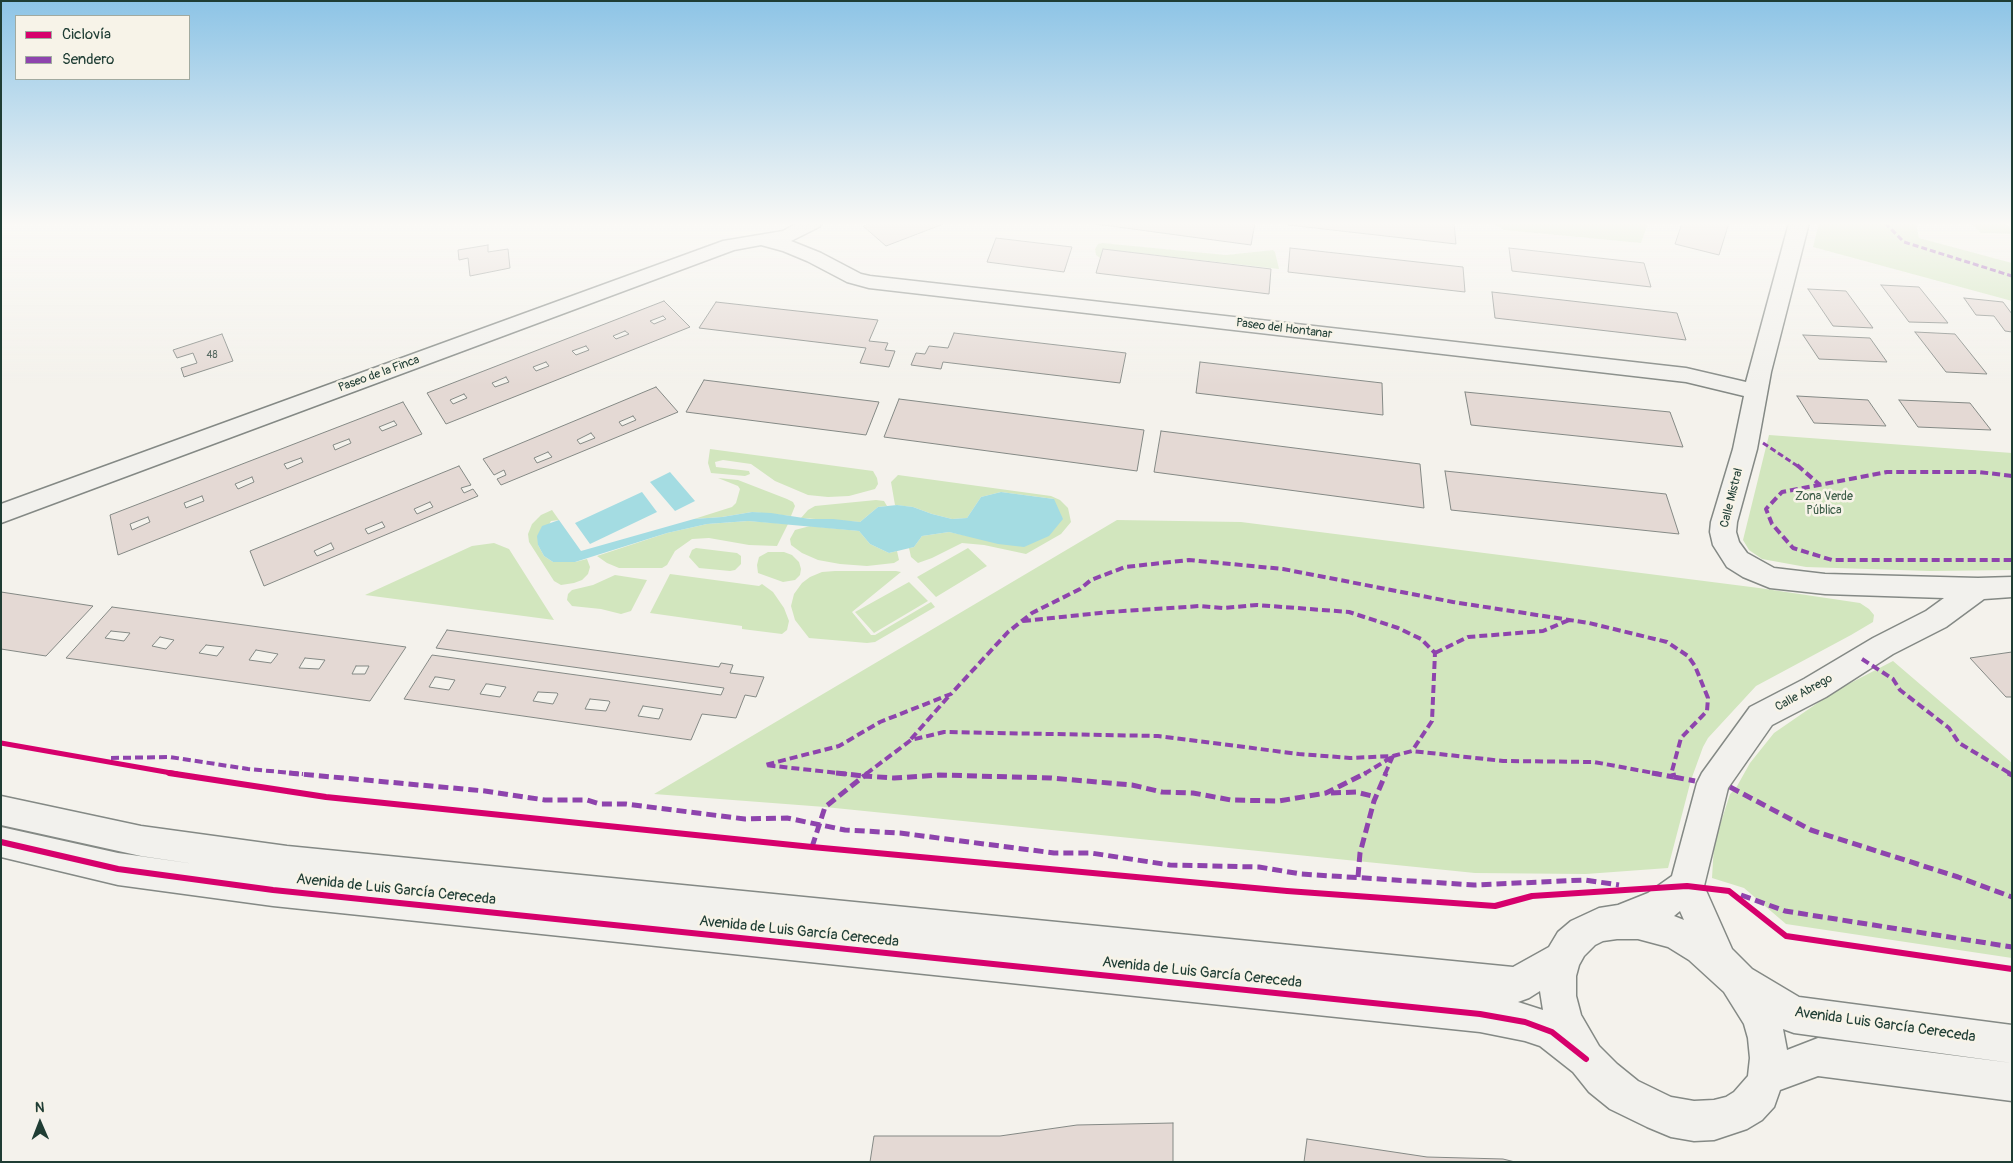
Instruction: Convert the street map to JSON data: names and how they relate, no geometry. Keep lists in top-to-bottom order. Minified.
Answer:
{"streets":{"street":["Paseo del Hontanar","Paseo de la Finca","Calle Mistral","Calle Abrego","Avenida de Luis García Cereceda","Avenida Luis García Cereceda"]},"crossings":[["Paseo del Hontanar","Calle Mistral"],["Calle Mistral","Calle Abrego"]],"parks":["Zona Verde Pública"],"house_numbers":["48"],"legend":["Ciclovía","Sendero"],"north":"top"}
